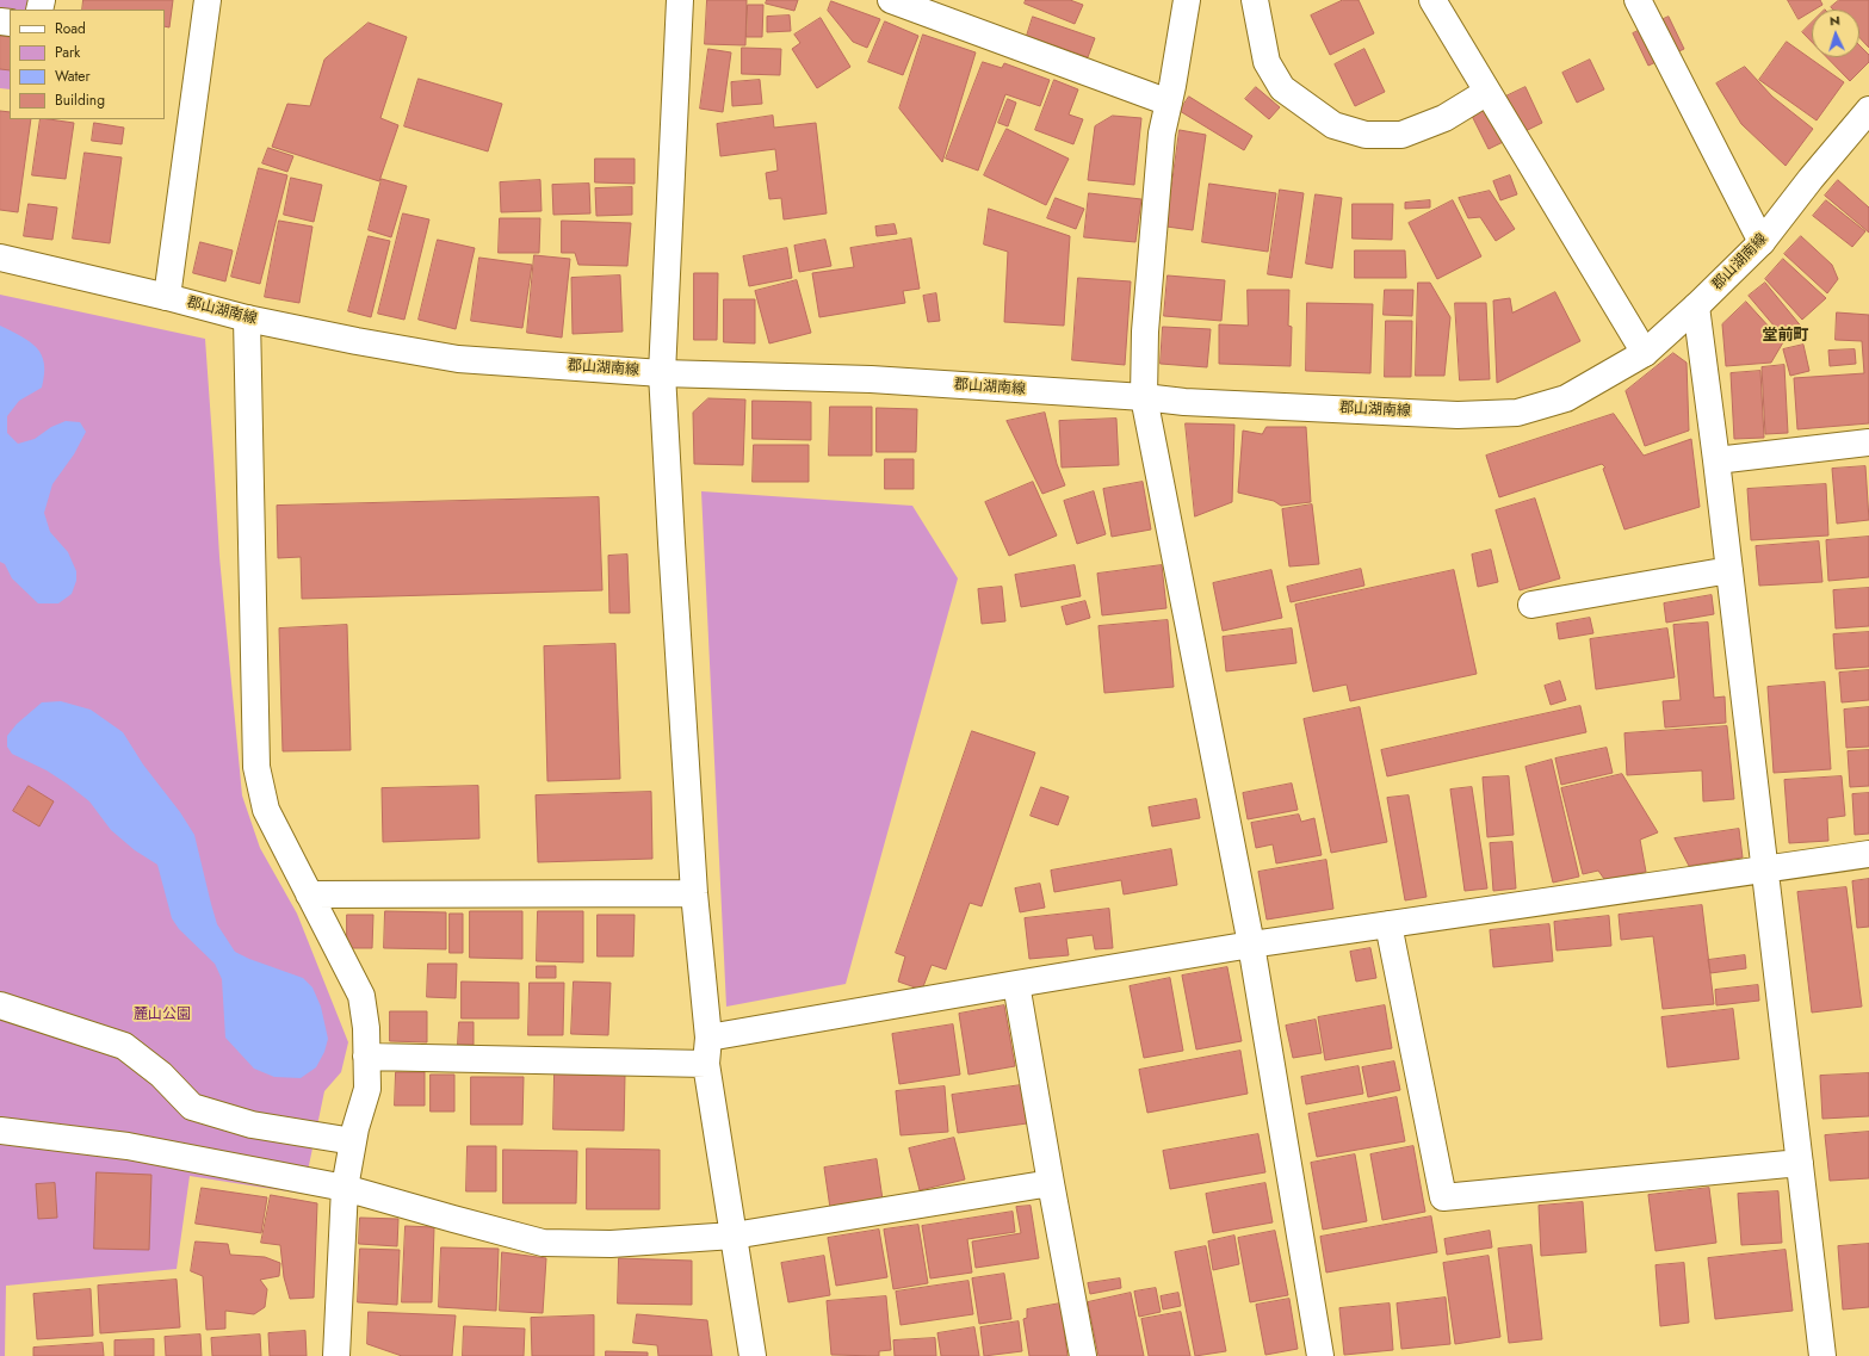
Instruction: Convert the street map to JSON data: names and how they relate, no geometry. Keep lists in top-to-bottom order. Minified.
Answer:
{"streets":{"street":["郡山湖南線"]},"districts":["堂前町"],"parks":["麓山公園"],"legend":["Road","Park","Water","Building"],"north":"top"}
